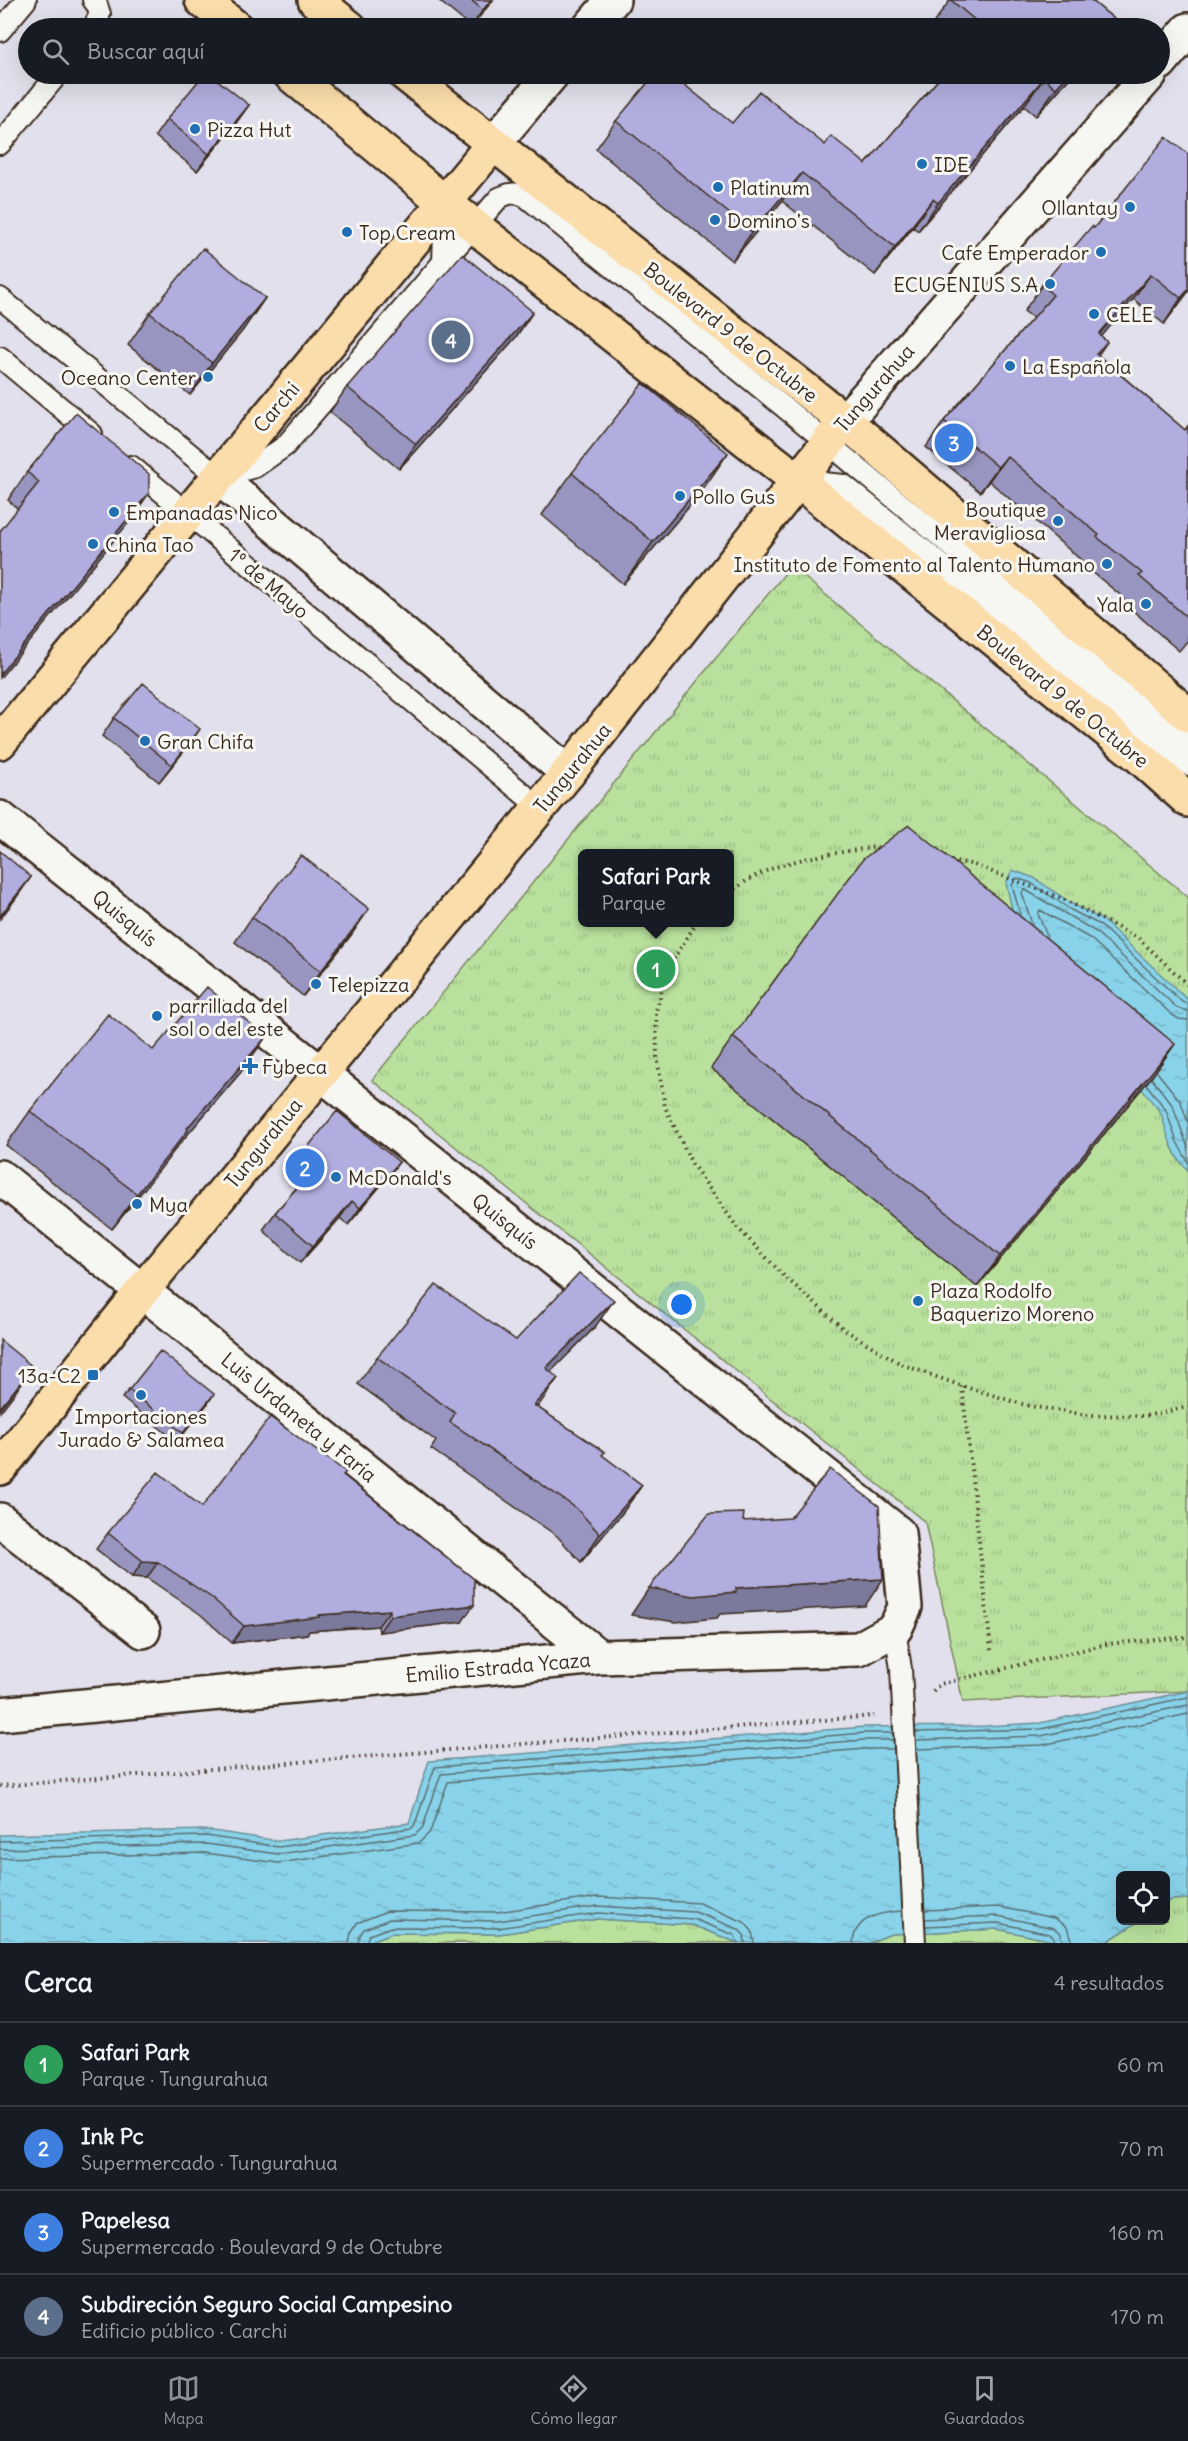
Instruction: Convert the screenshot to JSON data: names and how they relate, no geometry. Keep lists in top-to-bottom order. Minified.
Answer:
{"streets":{"main road":["Boulevard 9 de Octubre","Tungurahua","Carchi"],"street":["Quisquís","Luis Urdaneta y Faría","Emilio Estrada Ycaza"],"lane":["1º de Mayo"]},"crossings":[["Boulevard 9 de Octubre","Tungurahua"],["Boulevard 9 de Octubre","Carchi"],["Tungurahua","1º de Mayo"],["Tungurahua","Quisquís"],["Tungurahua","Luis Urdaneta y Faría"],["Carchi","1º de Mayo"],["Quisquís","Emilio Estrada Ycaza"],["Luis Urdaneta y Faría","Emilio Estrada Ycaza"]],"places":{"other":["Pizza Hut","IDE","Platinum","Ollantay","Domino's","Top Cream","Cafe Emperador","ECUGENIUS S.A","CELE","La Española","Oceano Center","Pollo Gus","Empanadas Nico","Boutique Meravigliosa","China Tao","Instituto de Fomento al Talento Humano","Yala","Gran Chifa","Telepizza","parrillada del sol o del este","McDonald's","Mya","Plaza Rodolfo Baquerizo Moreno","Importaciones Jurado & Salamea"],"health":["Fybeca"],"transit":["13a-C2"]},"page":{"search":"Buscar aquí","pins":["4","3","1","2"],"popup":["Safari Park","Parque"],"heading":["Cerca","4 resultados"],"list":[{"mark":"1","name":"Safari Park","note":"Parque · Tungurahua","value":"60 m"},{"mark":"2","name":"Ink Pc","note":"Supermercado · Tungurahua","value":"70 m"},{"mark":"3","name":"Papelesa","note":"Supermercado · Boulevard 9 de Octubre","value":"160 m"},{"mark":"4","name":"Subdireción Seguro Social Campesino","note":"Edificio público · Carchi","value":"170 m"}],"nav":["Mapa","Cómo llegar","Guardados"]}}
